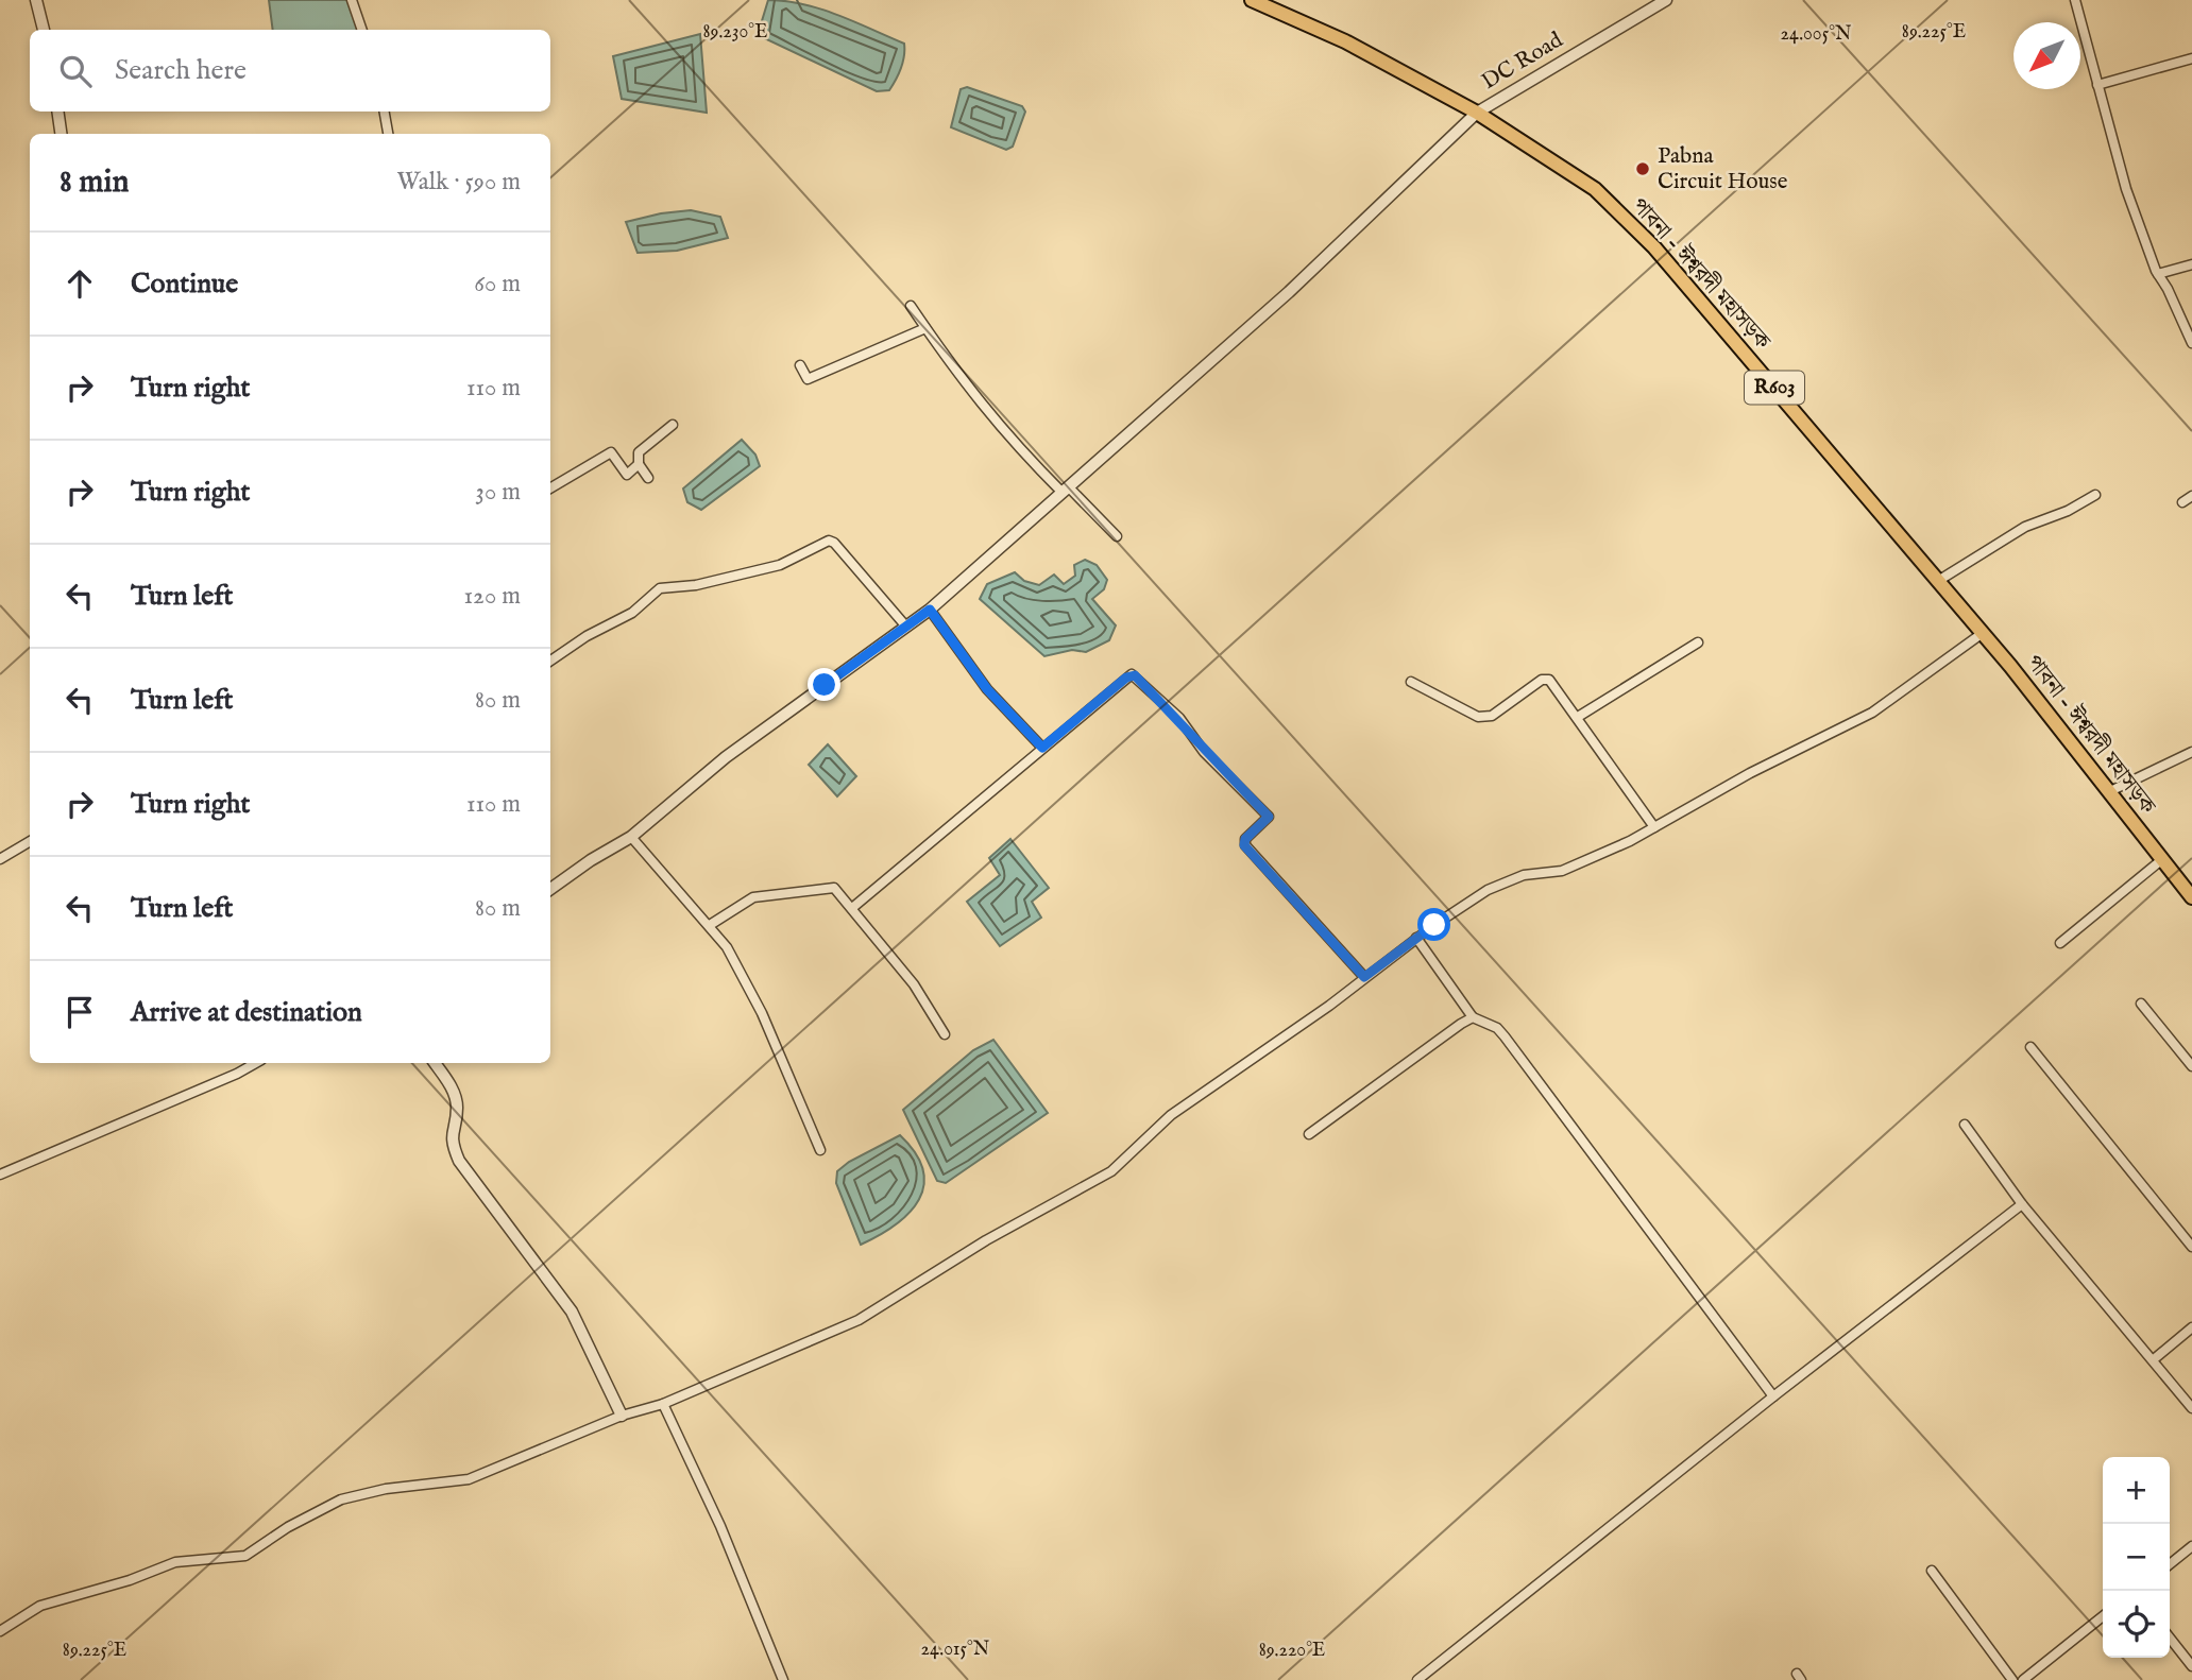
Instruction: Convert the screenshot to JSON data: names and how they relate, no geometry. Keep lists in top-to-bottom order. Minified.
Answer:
{"streets":{"main road":["পাবনা - ঈশ্বরদী মহাসড়ক","R603"],"street":["DC Road"]},"crossings":[["DC Road","পাবনা - ঈশ্বরদী মহাসড়ক"]],"places":["Pabna Circuit House"],"north":"bottom left","page":{"search":"Search here","heading":["8 min","Walk · 590 m"],"list":[["Continue","60 m"],["Turn right","110 m"],["Turn right","30 m"],["Turn left","120 m"],["Turn left","80 m"],["Turn right","110 m"],["Turn left","80 m"],"Arrive at destination"],"map_buttons":["+","−"]},"coordinates":["89.230°E","89.225°E","24.005°N","24.015°N","89.220°E"]}
